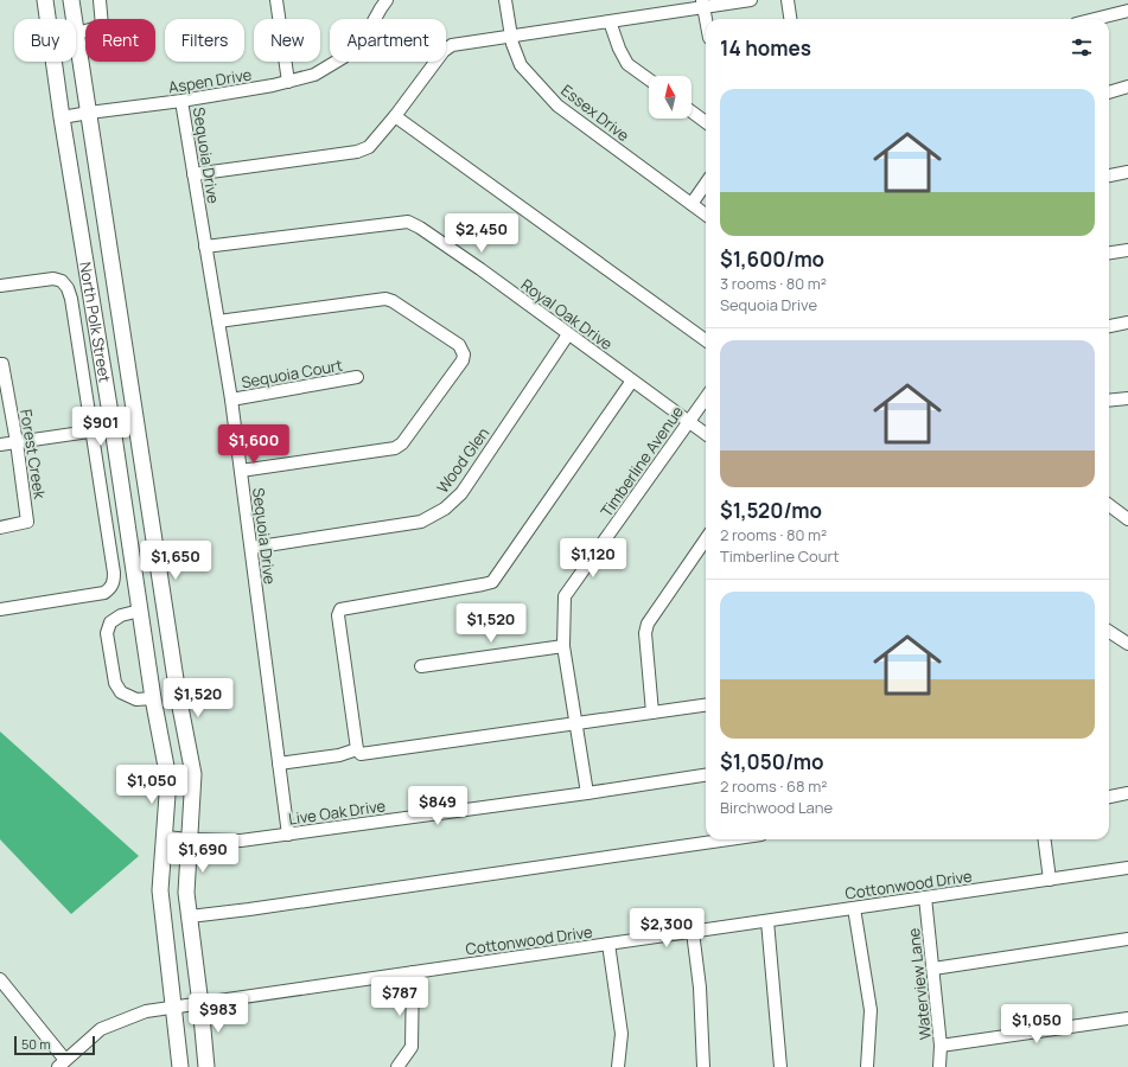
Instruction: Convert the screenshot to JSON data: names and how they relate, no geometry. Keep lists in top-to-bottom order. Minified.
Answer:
{"streets":{"main road":["North Polk Street"],"street":["Aspen Drive","Essex Drive","Sequoia Drive","Royal Oak Drive","Sequoia Court","Forest Creek","Wood Glen","Timberline Avenue","Live Oak Drive","Cottonwood Drive","Waterview Lane"]},"crossings":[["Aspen Drive","Sequoia Drive"],["Aspen Drive","North Polk Street"],["Sequoia Drive","Royal Oak Drive"],["Sequoia Drive","Sequoia Court"],["Sequoia Drive","Wood Glen"],["Sequoia Drive","Live Oak Drive"],["Royal Oak Drive","Wood Glen"],["Royal Oak Drive","Timberline Avenue"],["North Polk Street","Live Oak Drive"],["North Polk Street","Cottonwood Drive"],["Timberline Avenue","Live Oak Drive"],["Cottonwood Drive","Waterview Lane"]],"scale_bar":"50 m","north":"top","page":{"chip":["Buy","Rent","Filters","New","Apartment"],"heading":"14 homes","list":[{"name":"$1,600/mo","note":"3 rooms · 80 m² · Sequoia Drive"},{"name":"$1,520/mo","note":"2 rooms · 80 m² · Timberline Court"},{"name":"$1,050/mo","note":"2 rooms · 68 m² · Birchwood Lane"}],"price":["$2,450","$901","$1,600","$1,120","$1,650","$1,520","$1,520","$1,050","$849","$1,690","$2,300","$787","$983","$1,050"],"scale":"50 m"}}
